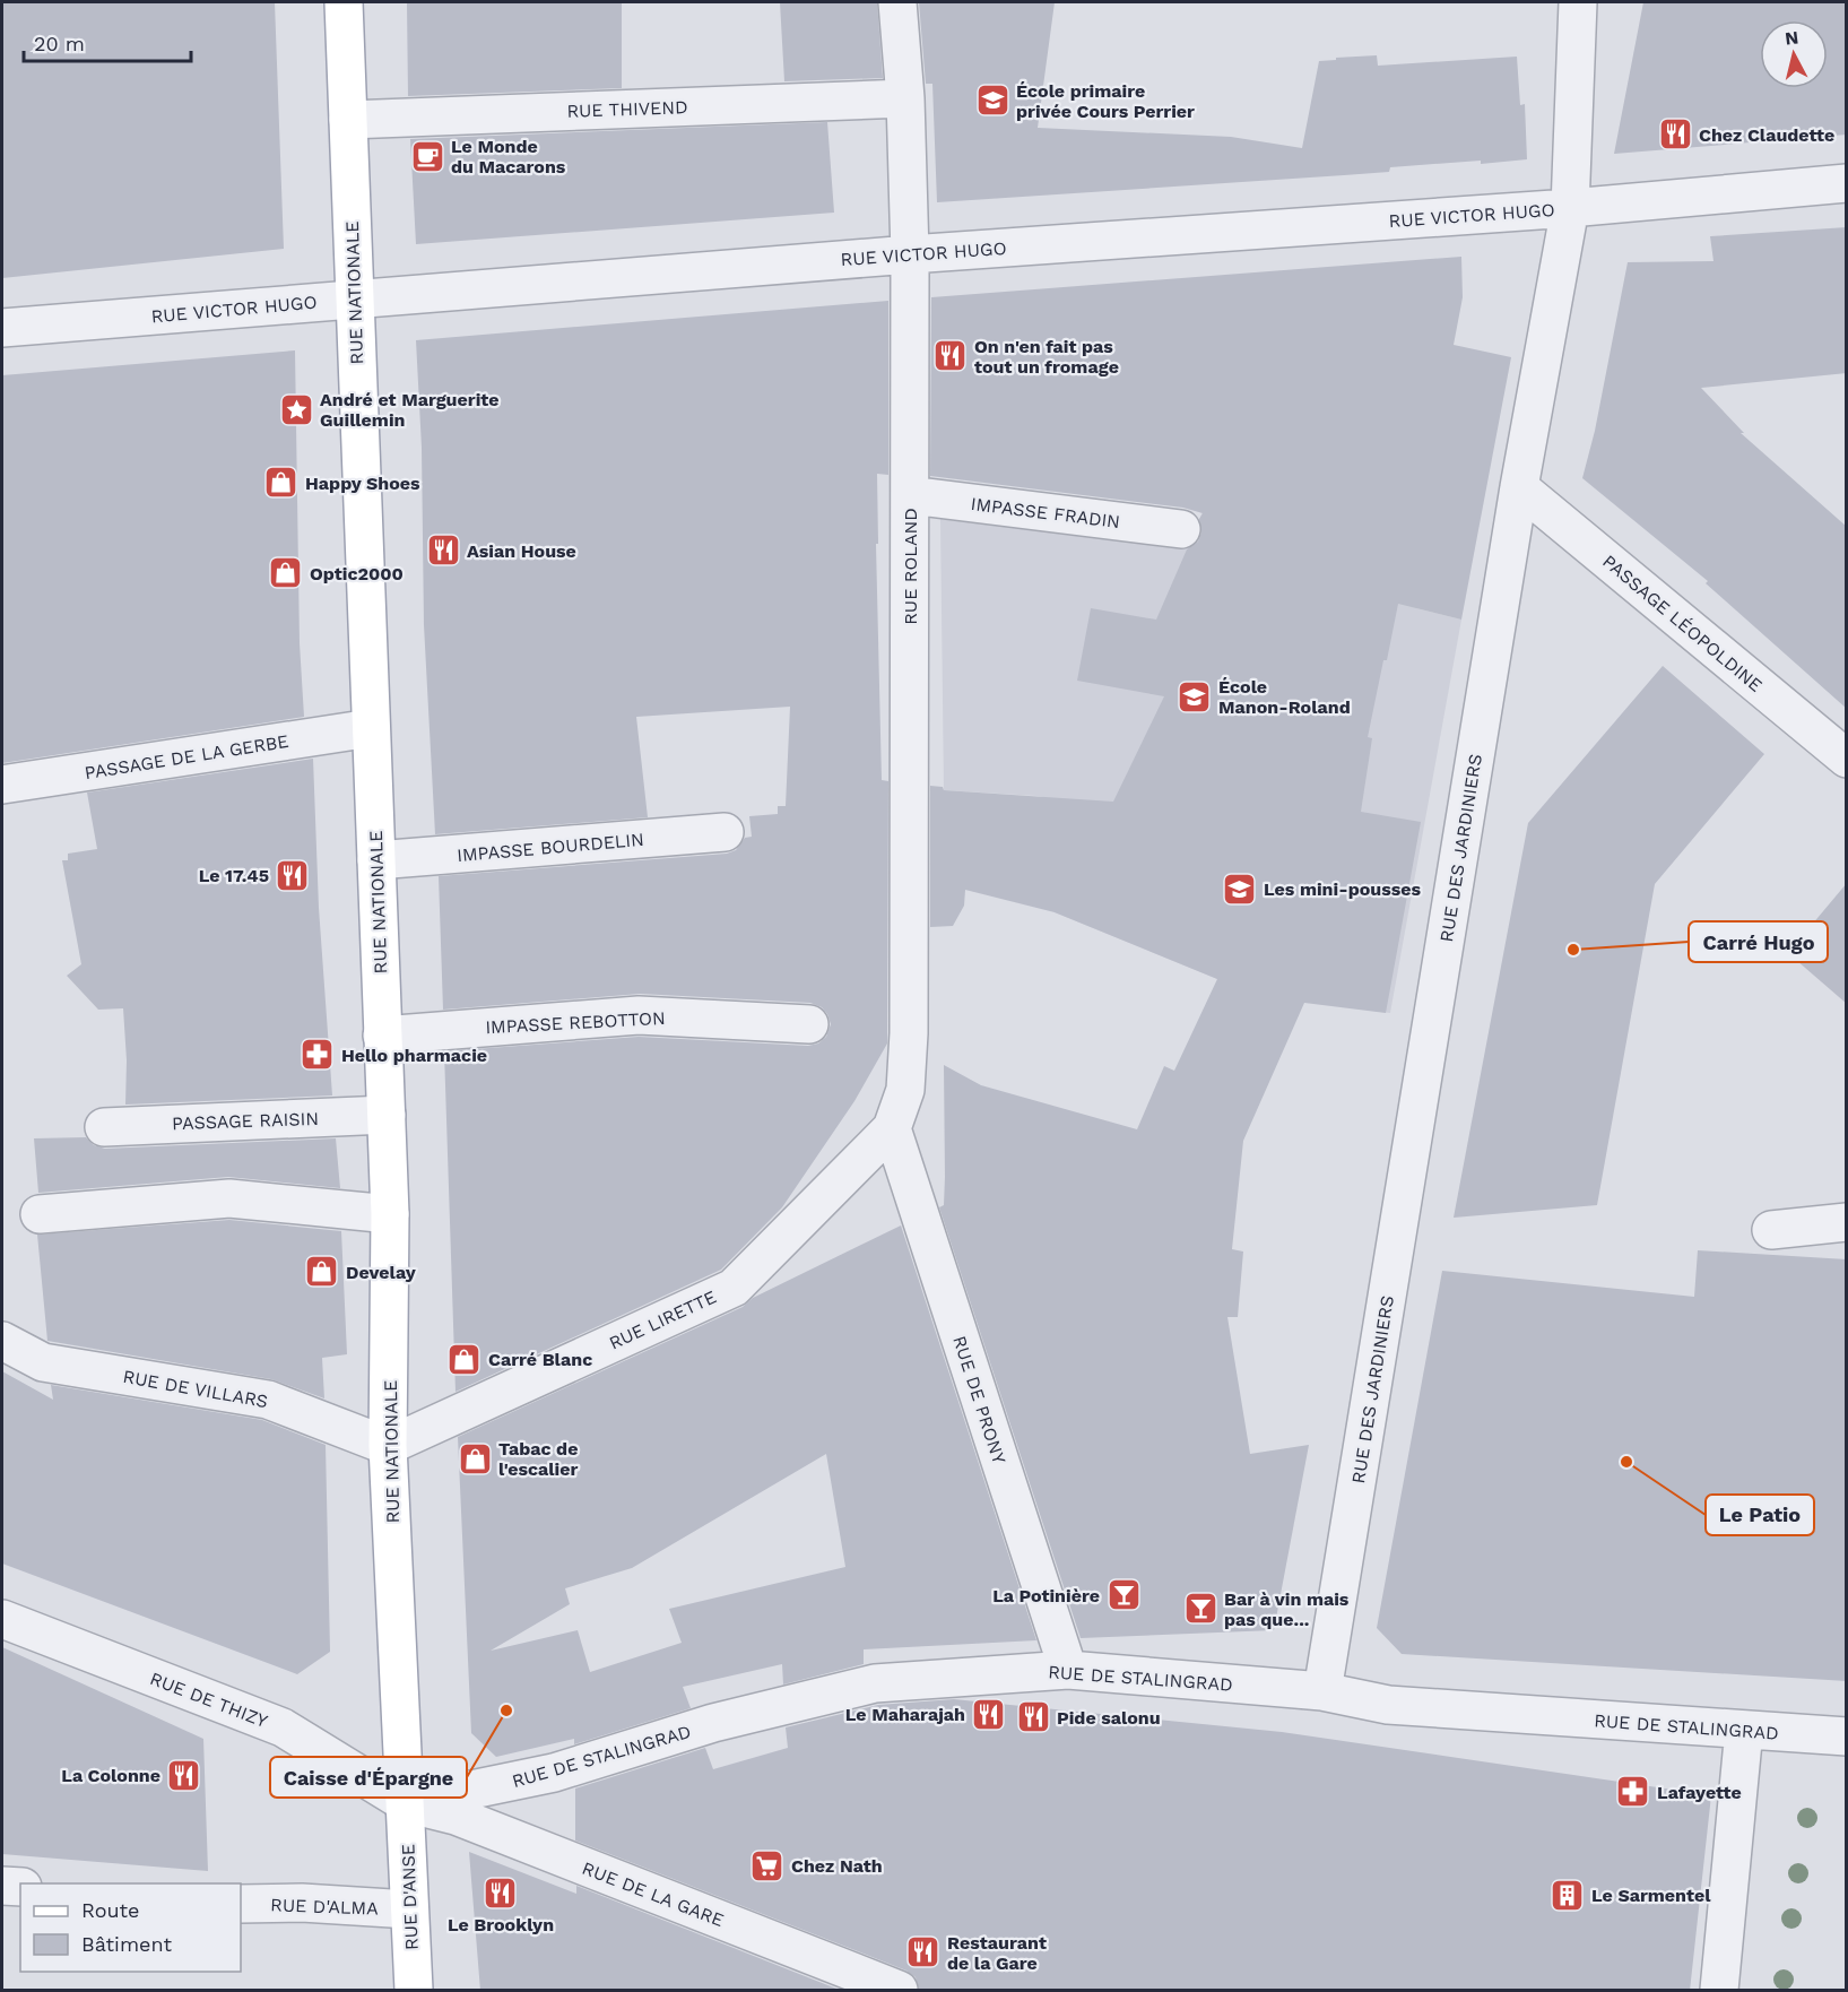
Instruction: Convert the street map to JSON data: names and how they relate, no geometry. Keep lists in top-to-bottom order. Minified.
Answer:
{"streets":{"main road":["RUE NATIONALE","RUE D'ANSE"],"street":["RUE THIVEND","RUE VICTOR HUGO","IMPASSE FRADIN","RUE ROLAND","PASSAGE LÉOPOLDINE","PASSAGE DE LA GERBE","IMPASSE BOURDELIN","RUE DES JARDINIERS","IMPASSE REBOTTON","PASSAGE RAISIN","RUE LIRETTE","RUE DE VILLARS","RUE DE PRONY","RUE DE STALINGRAD","RUE DE THIZY","RUE DE LA GARE","RUE D'ALMA"]},"crossings":[["RUE THIVEND","RUE NATIONALE"],["RUE THIVEND","RUE ROLAND"],["RUE VICTOR HUGO","RUE NATIONALE"],["RUE VICTOR HUGO","RUE ROLAND"],["RUE VICTOR HUGO","RUE DES JARDINIERS"],["RUE NATIONALE","PASSAGE DE LA GERBE"],["RUE NATIONALE","IMPASSE BOURDELIN"],["RUE NATIONALE","IMPASSE REBOTTON"],["RUE NATIONALE","PASSAGE RAISIN"],["RUE NATIONALE","RUE LIRETTE"],["RUE NATIONALE","RUE DE VILLARS"],["RUE NATIONALE","RUE DE STALINGRAD"],["RUE NATIONALE","RUE DE THIZY"],["RUE NATIONALE","RUE DE LA GARE"],["RUE NATIONALE","RUE D'ANSE"],["IMPASSE FRADIN","RUE ROLAND"],["RUE ROLAND","RUE LIRETTE"],["RUE ROLAND","RUE DE PRONY"],["PASSAGE LÉOPOLDINE","RUE DES JARDINIERS"],["RUE DES JARDINIERS","RUE DE STALINGRAD"],["RUE LIRETTE","RUE DE VILLARS"],["RUE LIRETTE","RUE DE PRONY"],["RUE DE PRONY","RUE DE STALINGRAD"],["RUE DE STALINGRAD","RUE DE THIZY"],["RUE DE STALINGRAD","RUE DE LA GARE"],["RUE DE STALINGRAD","RUE D'ANSE"],["RUE DE THIZY","RUE DE LA GARE"],["RUE DE THIZY","RUE D'ANSE"],["RUE DE LA GARE","RUE D'ANSE"],["RUE D'ANSE","RUE D'ALMA"]],"places":{"school or university":["École primaire privée Cours Perrier","École Manon-Roland","Les mini-pousses"],"restaurant":["Chez Claudette","On n'en fait pas tout un fromage","Asian House","Le 17.45","Le Maharajah","Pide salonu","La Colonne","Le Brooklyn","Restaurant de la Gare"],"cafe":["Le Monde du Macarons"],"place":["André et Marguerite Guillemin"],"shop":["Happy Shoes","Optic2000","Develay","Carré Blanc","Tabac de l'escalier"],"other":["Carré Hugo","Le Patio","Caisse d'Épargne"],"pharmacy":["Hello pharmacie","Lafayette"],"bar":["La Potinière","Bar à vin mais pas que..."],"supermarket":["Chez Nath"],"building":["Le Sarmentel"]},"legend":["Route","Bâtiment"],"scale_bar":"20 m","north":"top"}
